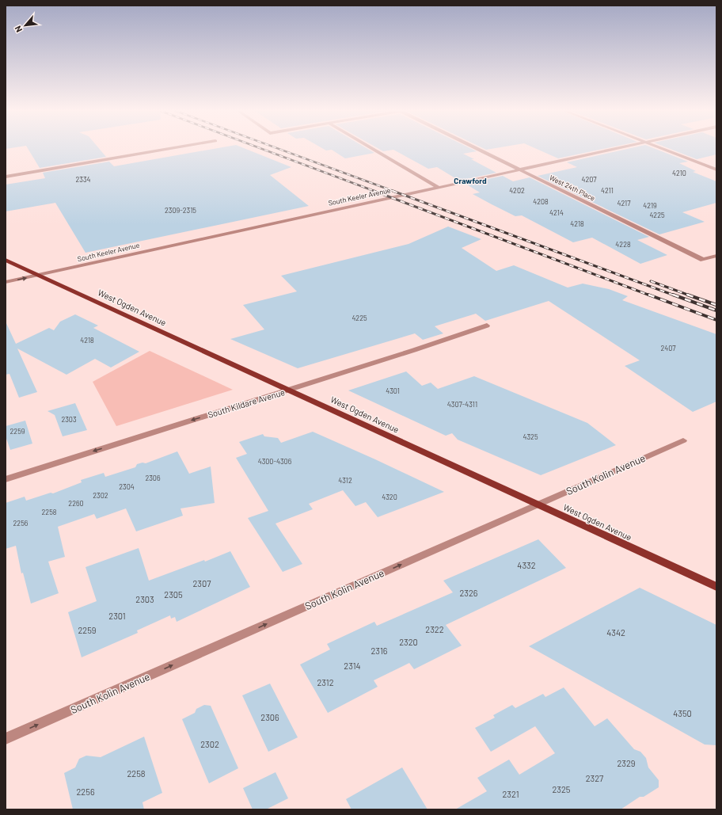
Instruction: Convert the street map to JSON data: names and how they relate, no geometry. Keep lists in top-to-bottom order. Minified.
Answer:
{"streets":{"main road":["West Ogden Avenue"],"street":["West 24th Place","South Keeler Avenue","South Kildare Avenue","South Kolin Avenue"]},"crossings":[["West 24th Place","South Keeler Avenue"],["South Keeler Avenue","West Ogden Avenue"],["West Ogden Avenue","South Kildare Avenue"],["West Ogden Avenue","South Kolin Avenue"]],"one_way":["South Kildare Avenue","South Kolin Avenue"],"districts":["Crawford"],"house_numbers":["4210","2334","4207","4202","4211","4208","4217","4219","2309-2315","4214","4225","4218","4228","4225","4218","2407","4301","4307-4311","2303","2259","4325","4300-4306","2306","4312","2304","2302","4320","2260","2258","2256","4332","2307","2326","2305","2303","2301","2322","2259","4342","2320","2316","2314","2312","4350","2306","2302","2329","2258","2327","2325","2256","2321"],"north":"bottom left"}
